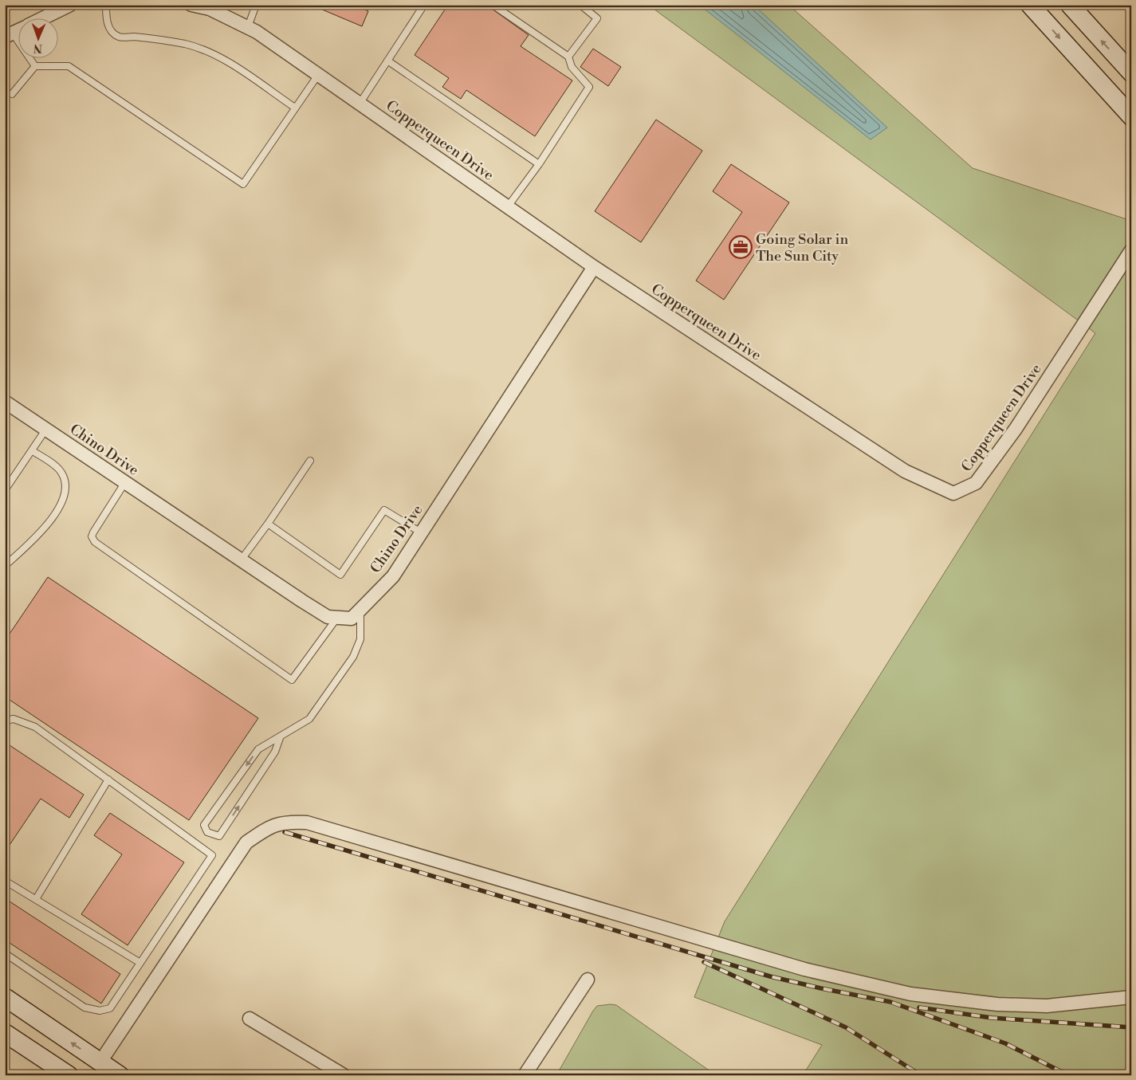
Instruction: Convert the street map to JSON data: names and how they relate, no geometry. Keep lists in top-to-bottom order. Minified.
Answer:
{"streets":{"street":["Copperqueen Drive","Chino Drive"]},"crossings":[["Copperqueen Drive","Chino Drive"]],"places":{"office":["Going Solar in The Sun City"]},"north":"bottom"}
